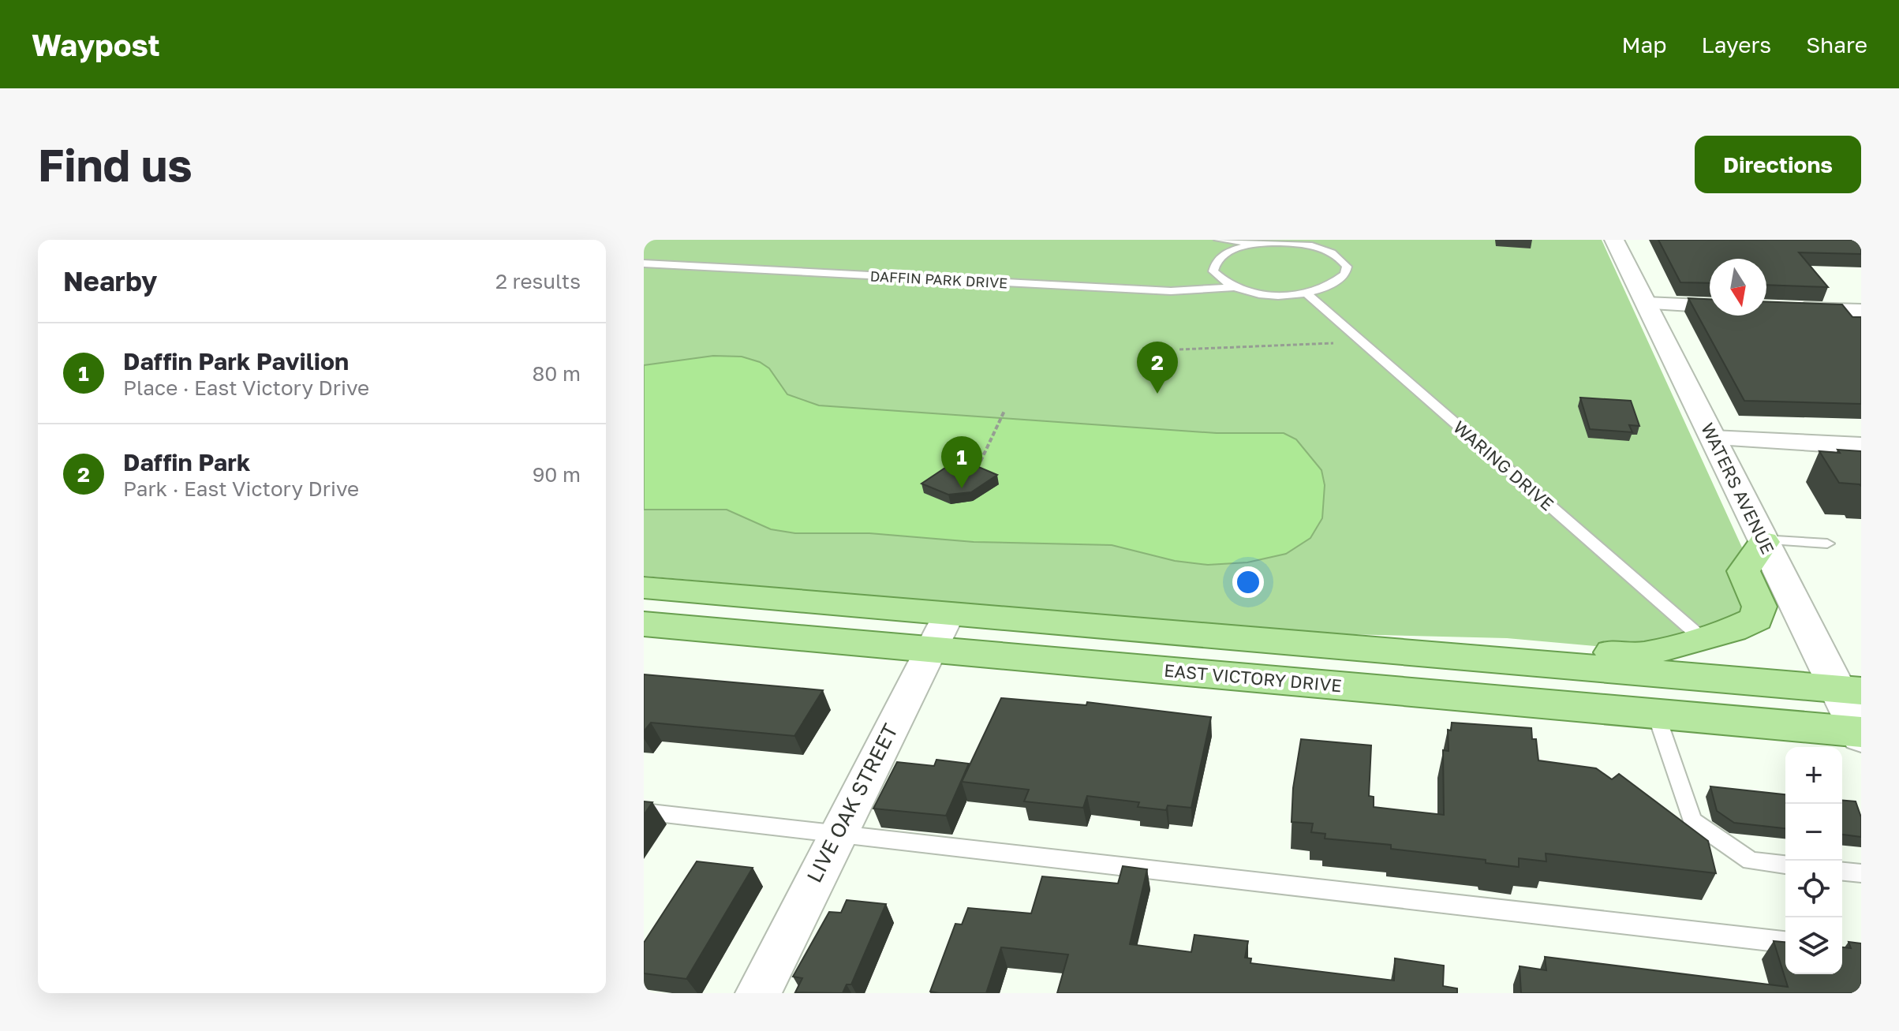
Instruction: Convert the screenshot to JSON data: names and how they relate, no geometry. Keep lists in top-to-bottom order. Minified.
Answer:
{"streets":{"main road":["WATERS AVENUE","EAST VICTORY DRIVE"],"street":["LIVE OAK STREET"],"lane":["DAFFIN PARK DRIVE","WARING DRIVE"]},"crossings":[["WATERS AVENUE","EAST VICTORY DRIVE"],["EAST VICTORY DRIVE","LIVE OAK STREET"]],"north":"bottom","page":{"header":"Waypost","nav":["Map","Layers","Share"],"buttons":"Directions","title":"Find us","heading":["Nearby","2 results"],"list":[{"mark":"1","name":"Daffin Park Pavilion","note":"Place · East Victory Drive","value":"80 m"},{"mark":"2","name":"Daffin Park","note":"Park · East Victory Drive","value":"90 m"}],"pins":["2","1"],"map_buttons":["+","−"]}}
